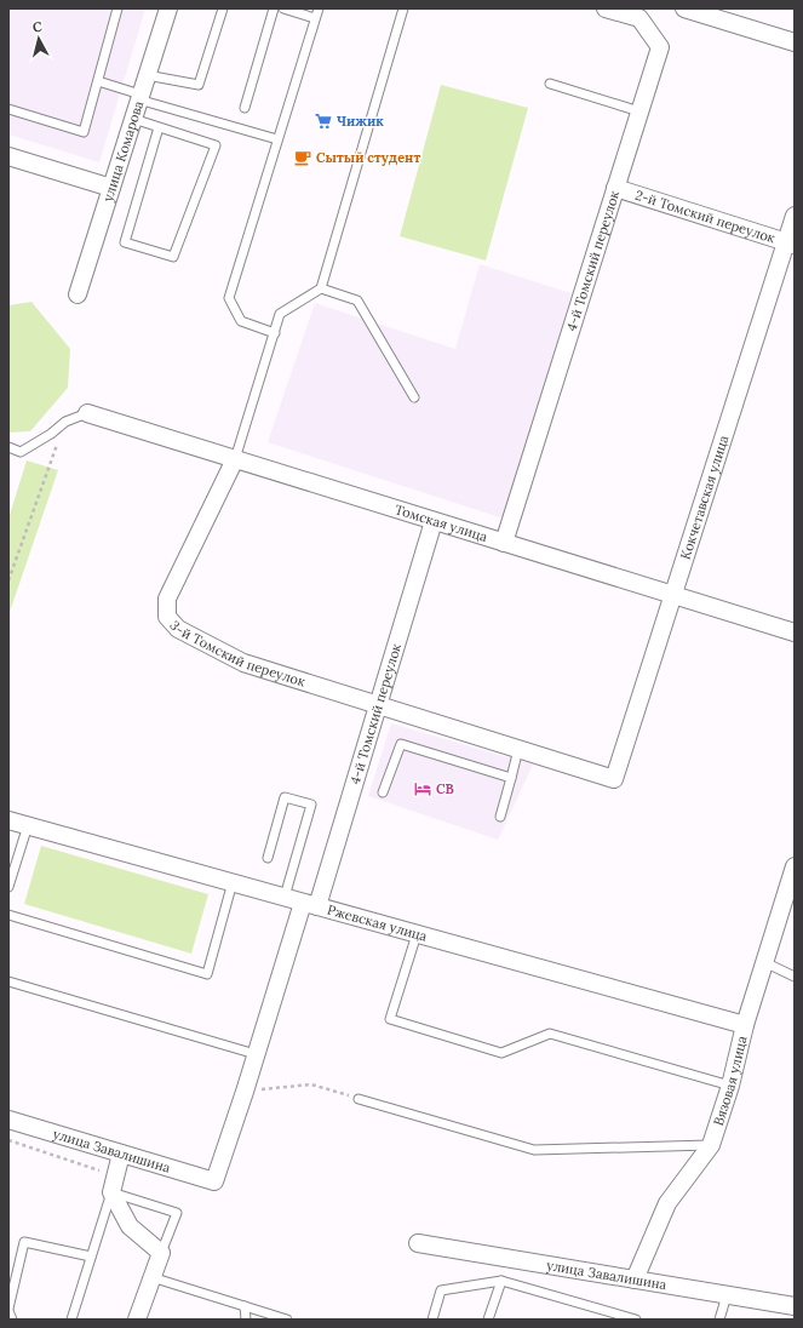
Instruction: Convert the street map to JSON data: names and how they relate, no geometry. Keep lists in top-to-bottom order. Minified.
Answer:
{"streets":{"street":["улица Комарова","2-й Томский переулок","4-й Томский переулок","Кокчетавская улица","Томская улица","3-й Томский переулок","Ржевская улица","Вязовая улица","улица Завалишина"]},"crossings":[["2-й Томский переулок","4-й Томский переулок"],["2-й Томский переулок","Кокчетавская улица"],["4-й Томский переулок","Томская улица"],["4-й Томский переулок","3-й Томский переулок"],["4-й Томский переулок","Ржевская улица"],["4-й Томский переулок","улица Завалишина"],["Кокчетавская улица","Томская улица"],["Кокчетавская улица","3-й Томский переулок"],["Томская улица","3-й Томский переулок"],["Ржевская улица","Вязовая улица"],["Вязовая улица","улица Завалишина"]],"places":{"supermarket":["Чижик"],"cafe":["Сытый студент"],"hotel":["СВ"]},"north":"top"}
